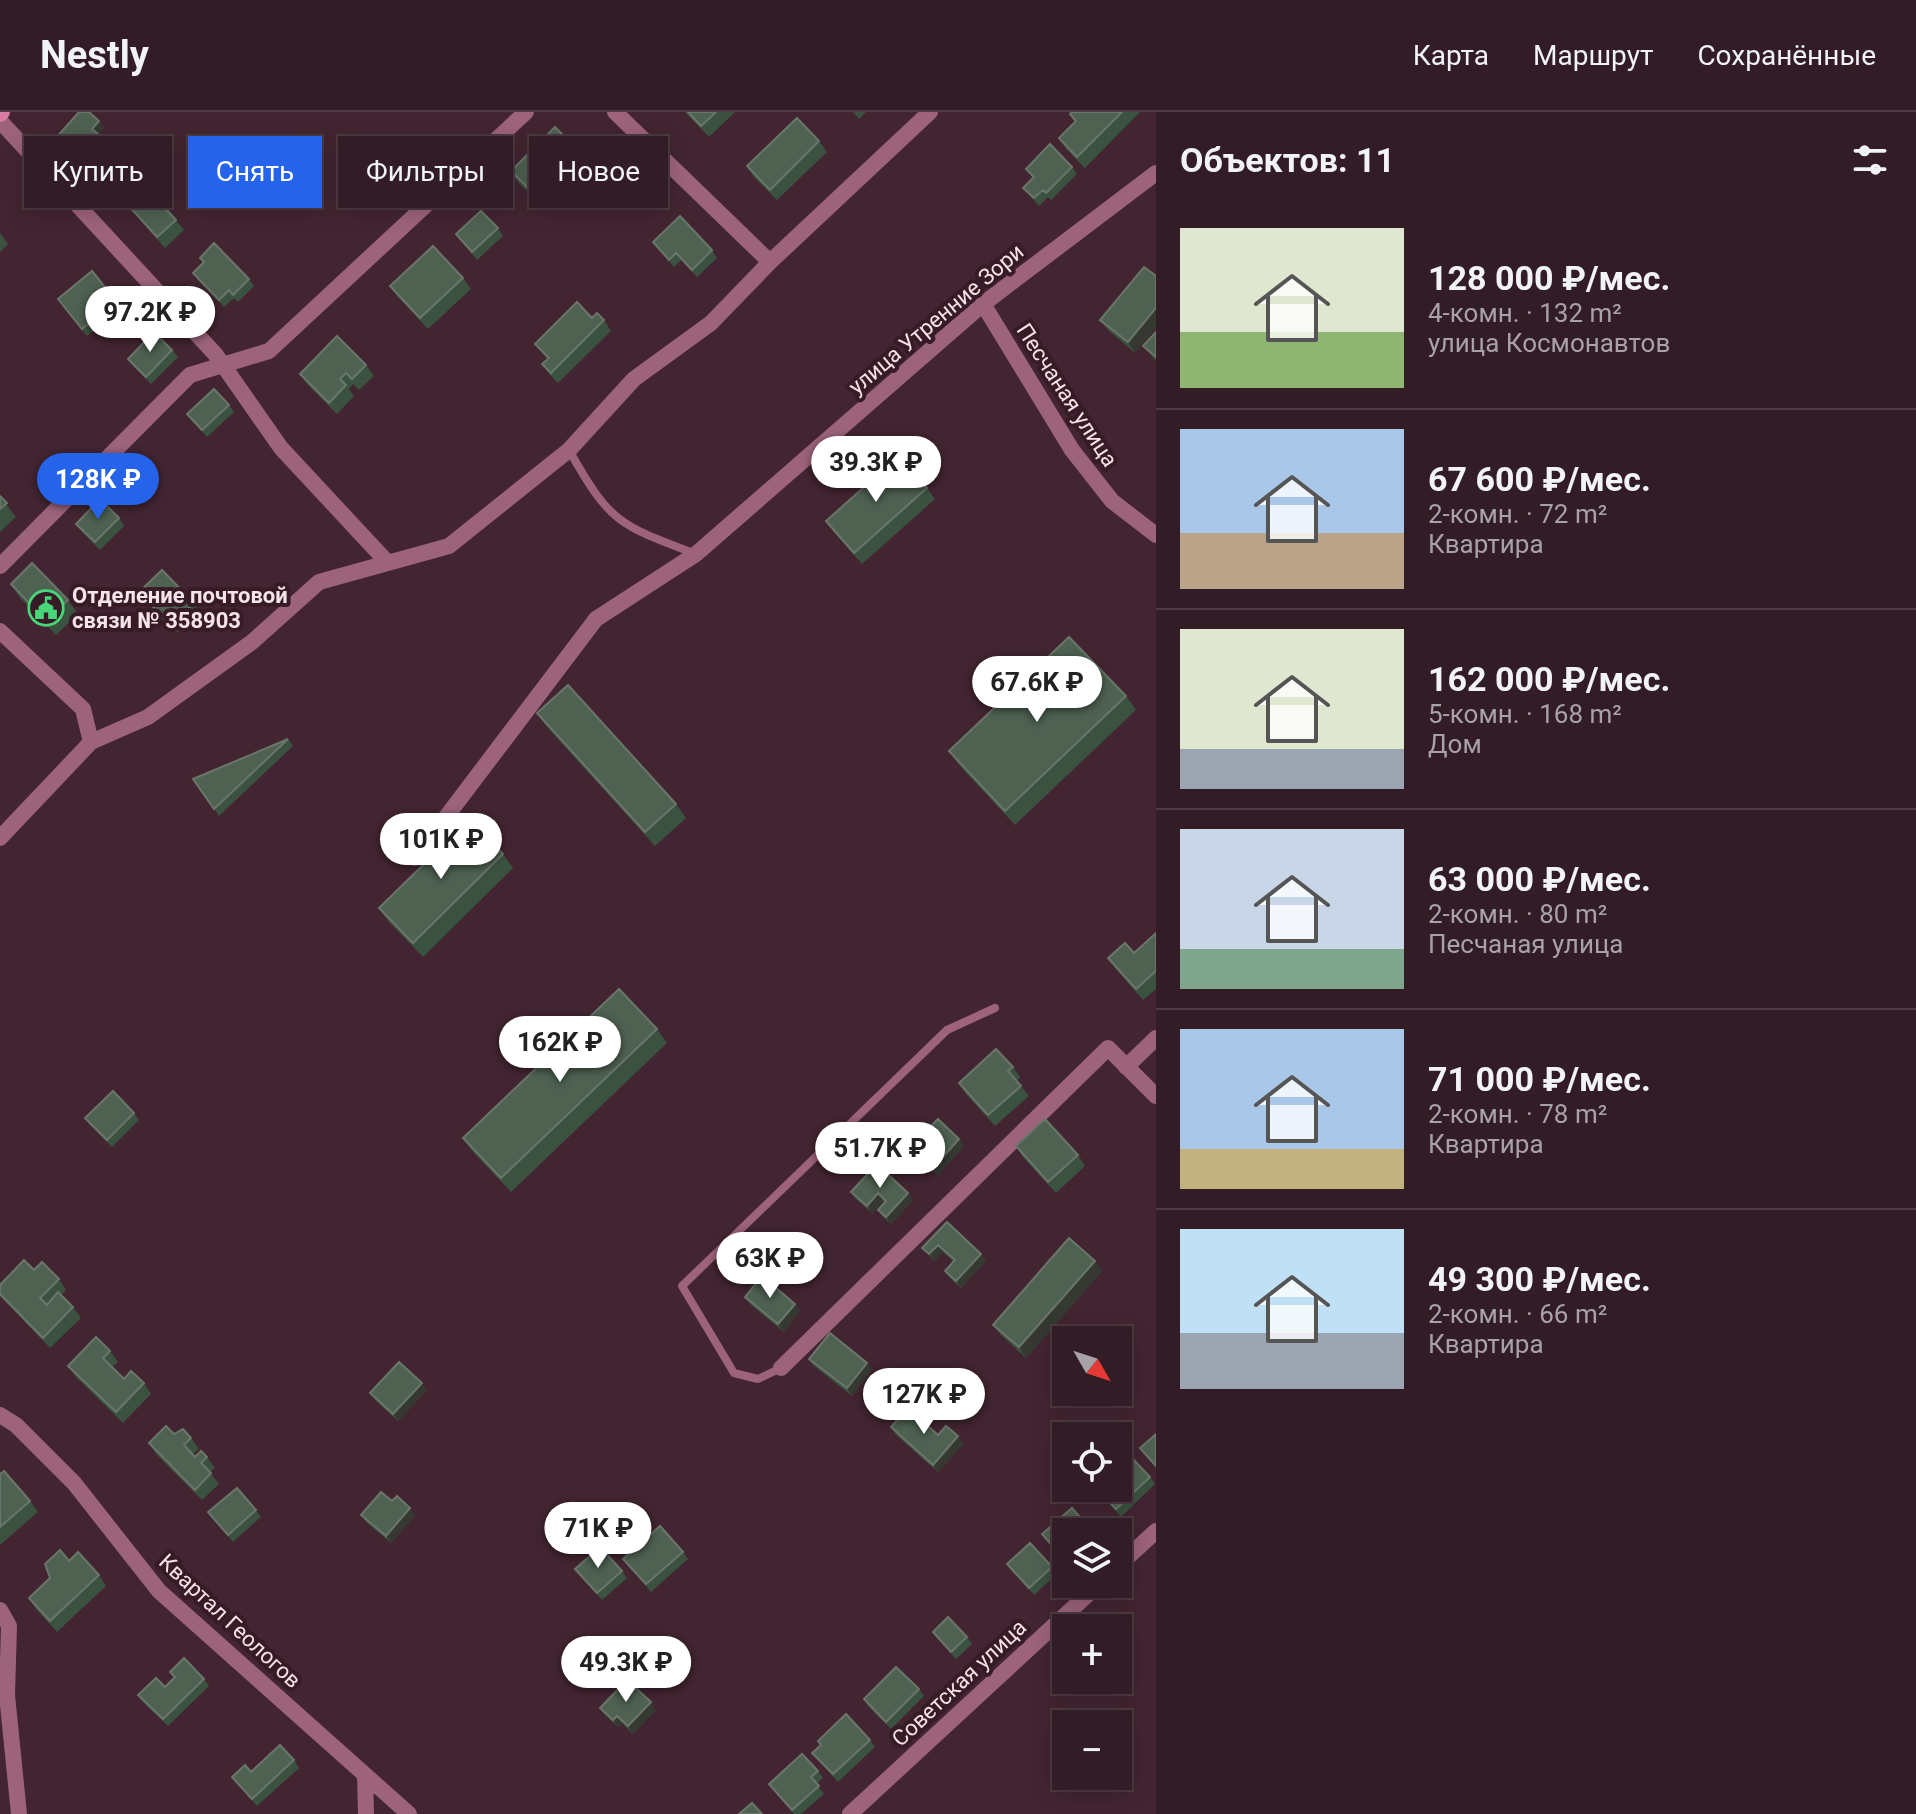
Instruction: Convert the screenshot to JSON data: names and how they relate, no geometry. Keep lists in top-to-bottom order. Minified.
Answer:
{"streets":{"street":["улица Утренние Зори","Песчаная улица","Квартал Геологов","Советская улица"]},"crossings":[["улица Утренние Зори","Песчаная улица"]],"places":{"public building":["Отделение почтовой связи № 358903"]},"north":"bottom right","page":{"header":"Nestly","nav":["Карта","Маршрут","Сохранённые"],"heading":"Объектов: 11","chip":["Купить","Снять","Фильтры","Новое"],"list":[{"name":"128 000 ₽/мес.","note":"4-комн. · 132 m² · улица Космонавтов"},{"name":"67 600 ₽/мес.","note":"2-комн. · 72 m² · Квартира"},{"name":"162 000 ₽/мес.","note":"5-комн. · 168 m² · Дом"},{"name":"63 000 ₽/мес.","note":"2-комн. · 80 m² · Песчаная улица"},{"name":"71 000 ₽/мес.","note":"2-комн. · 78 m² · Квартира"},{"name":"49 300 ₽/мес.","note":"2-комн. · 66 m² · Квартира"}],"price":["97.2K ₽","39.3K ₽","128K ₽","67.6K ₽","101K ₽","162K ₽","51.7K ₽","63K ₽","127K ₽","71K ₽","49.3K ₽"],"map_buttons":["+","−"]}}
